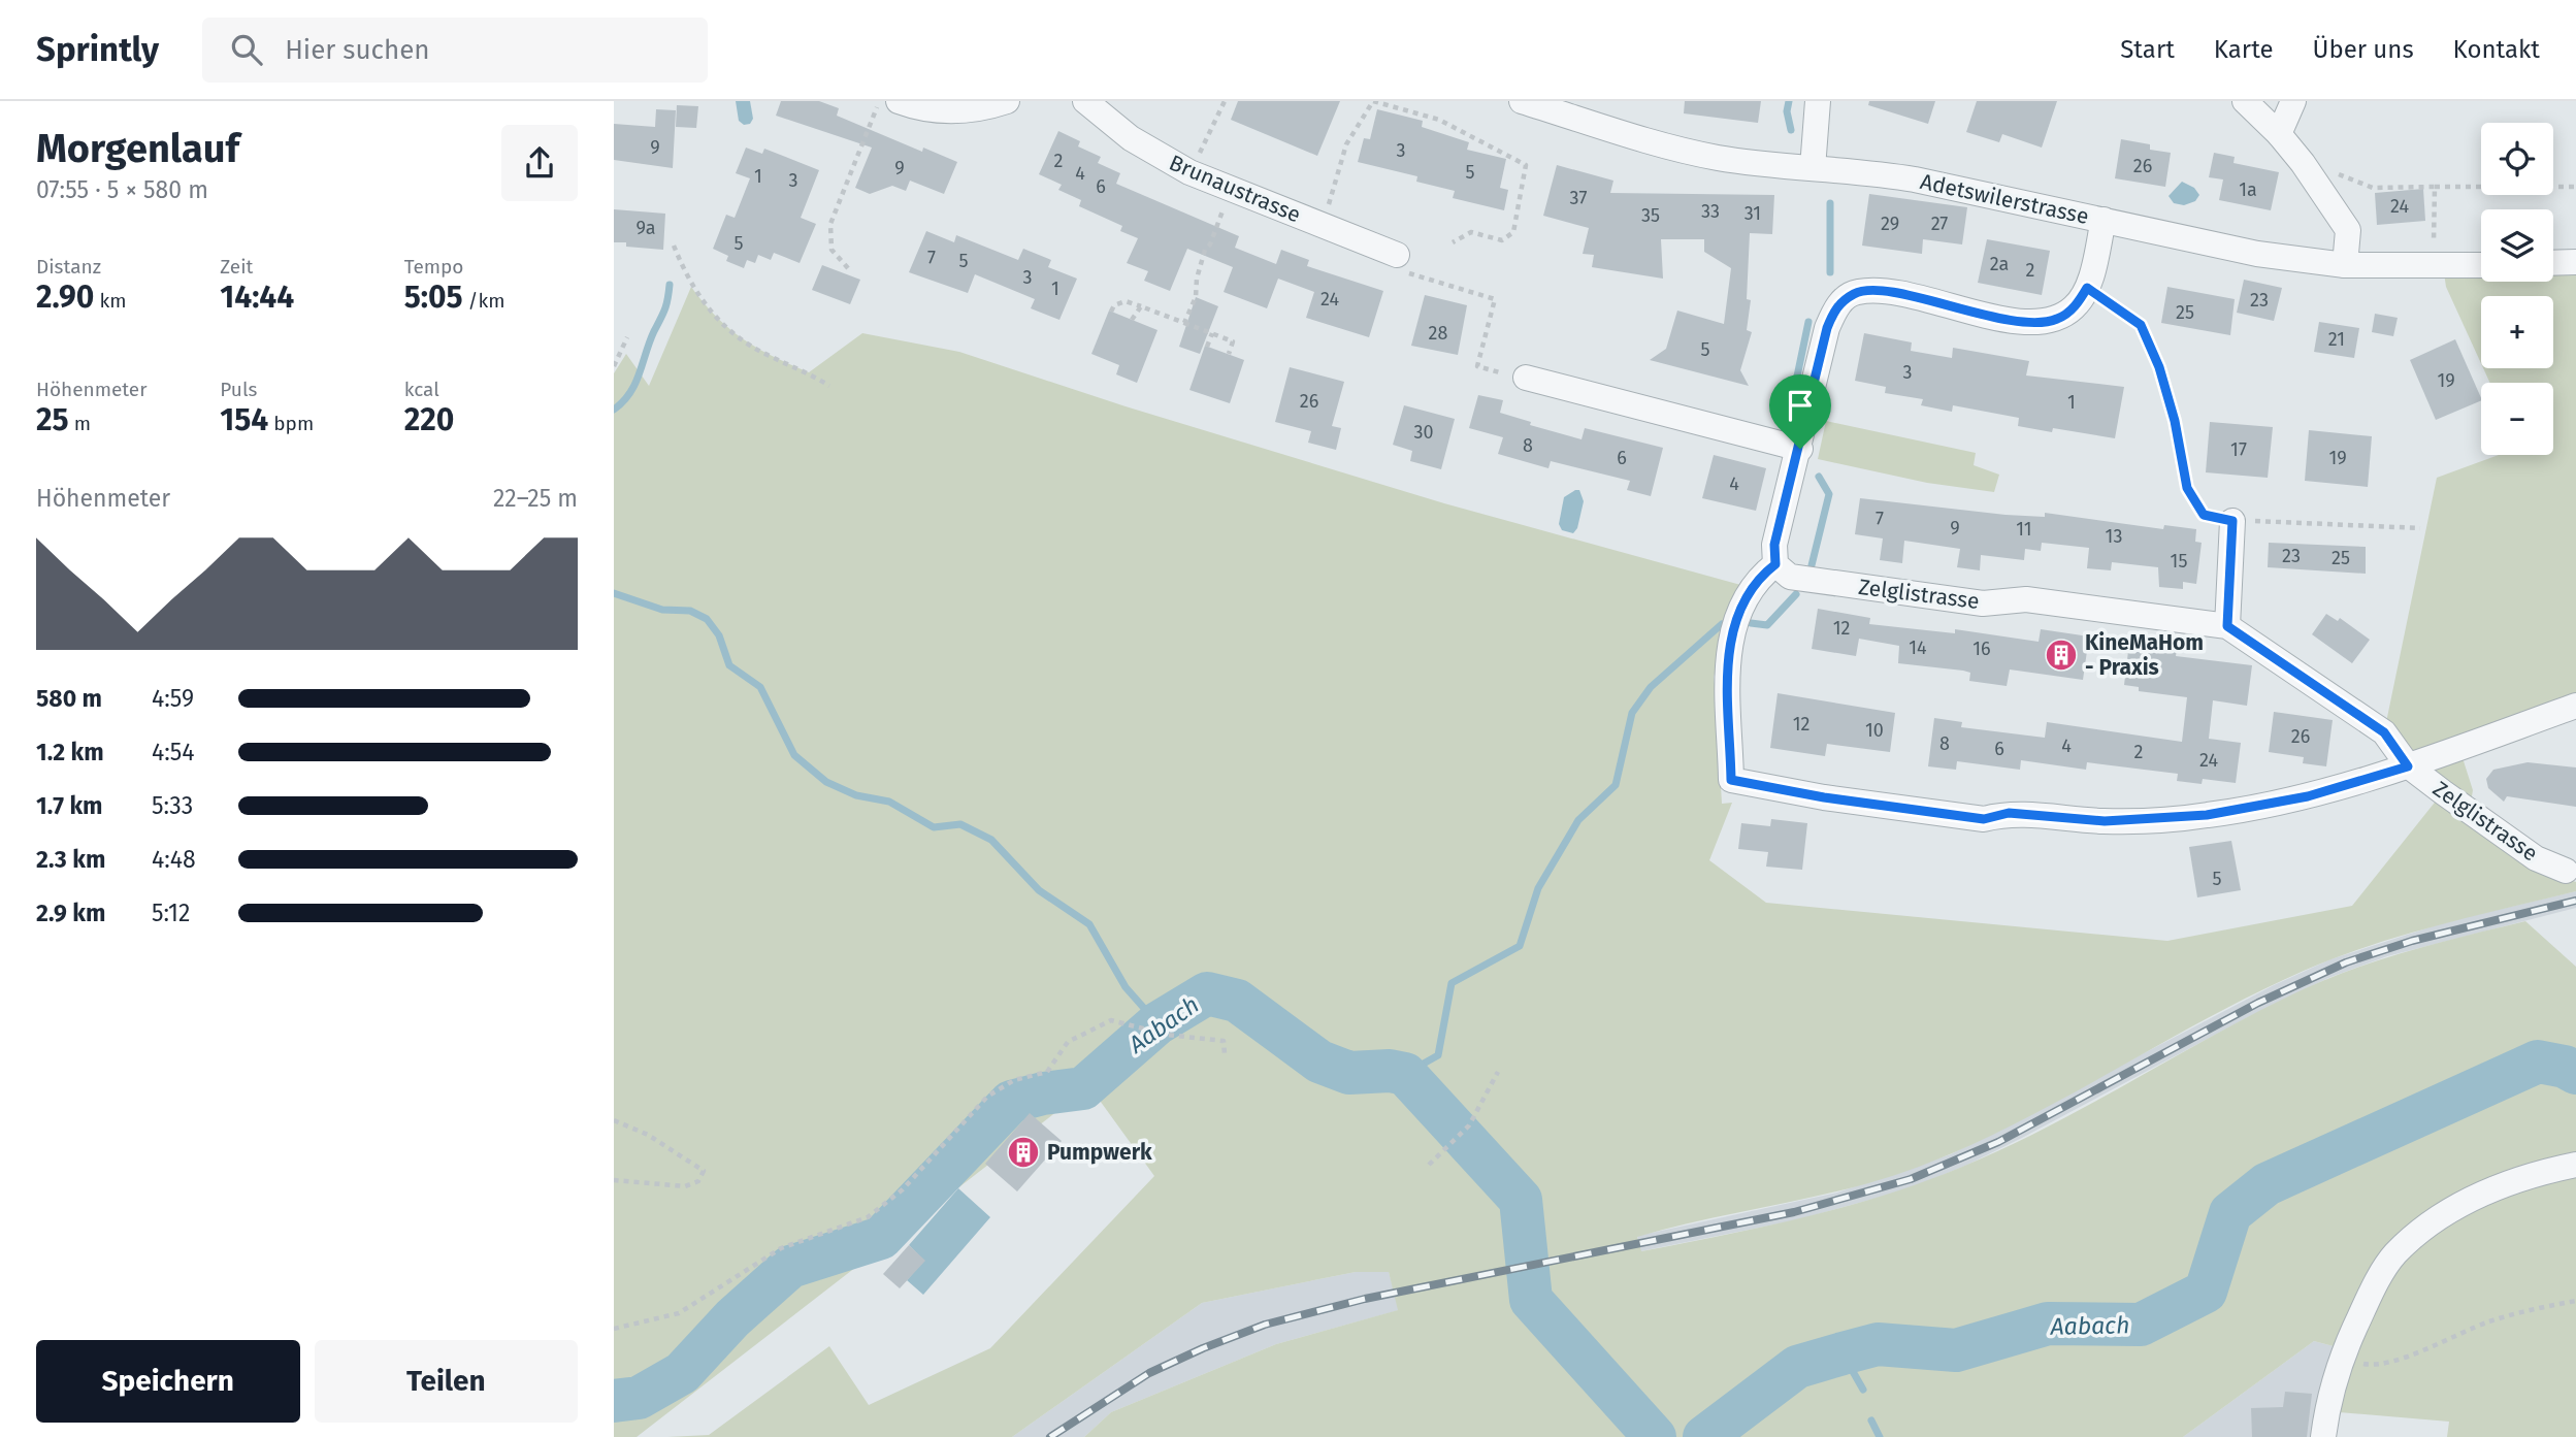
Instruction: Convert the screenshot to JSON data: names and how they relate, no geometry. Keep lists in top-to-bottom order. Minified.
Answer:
{"streets":{"street":["Brunaustrasse","Adetswilerstrasse","Zelglistrasse"]},"water":["Aabach"],"places":{"building":["KineMaHom - Praxis","Pumpwerk"]},"house_numbers":["9","3","2","26","9","5","4","1","3","6","1a","37","24","33","31","35","29","27","9a","5","7","5","2a","2","3","1","24","23","25","28","21","5","3","19","26","1","30","8","17","6","19","4","7","9","11","13","23","25","15","12","14","16","12","10","26","8","4","6","2","24","5"],"page":{"header":"Sprintly","search":"Hier suchen","nav":["Start","Karte","Über uns","Kontakt"],"heading":["Morgenlauf","07:55 · 5 × 580 m"],"map_buttons":["+","−"],"stats":[["Distanz","2.90 km"],["Zeit","14:44"],["Tempo","5:05 /km"],["Höhenmeter","25 m"],["Puls","154 bpm"],["kcal","220"]],"chart":["Höhenmeter","22–25 m"],"list":[{"name":"580 m","note":"4:59"},{"name":"1.2 km","note":"4:54"},{"name":"1.7 km","note":"5:33"},{"name":"2.3 km","note":"4:48"},{"name":"2.9 km","note":"5:12"}],"buttons":["Speichern","Teilen"]}}
